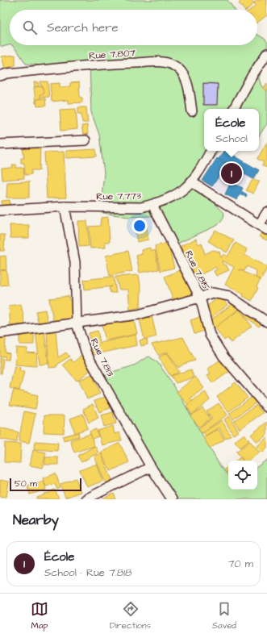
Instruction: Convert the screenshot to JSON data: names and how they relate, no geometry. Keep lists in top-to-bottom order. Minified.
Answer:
{"streets":{"street":["Rue 7.807","Rue 7.773","Rue 7.815","Rue 7.813"]},"crossings":[["Rue 7.773","Rue 7.815"],["Rue 7.773","Rue 7.813"]],"scale_bar":"50 m","page":{"search":"Search here","popup":["École","School"],"pins":"1","scale":"50 m","heading":"Nearby","list":[{"mark":"1","name":"École","note":"School · Rue 7.818","value":"70 m"}],"nav":["Map","Directions","Saved"]}}
